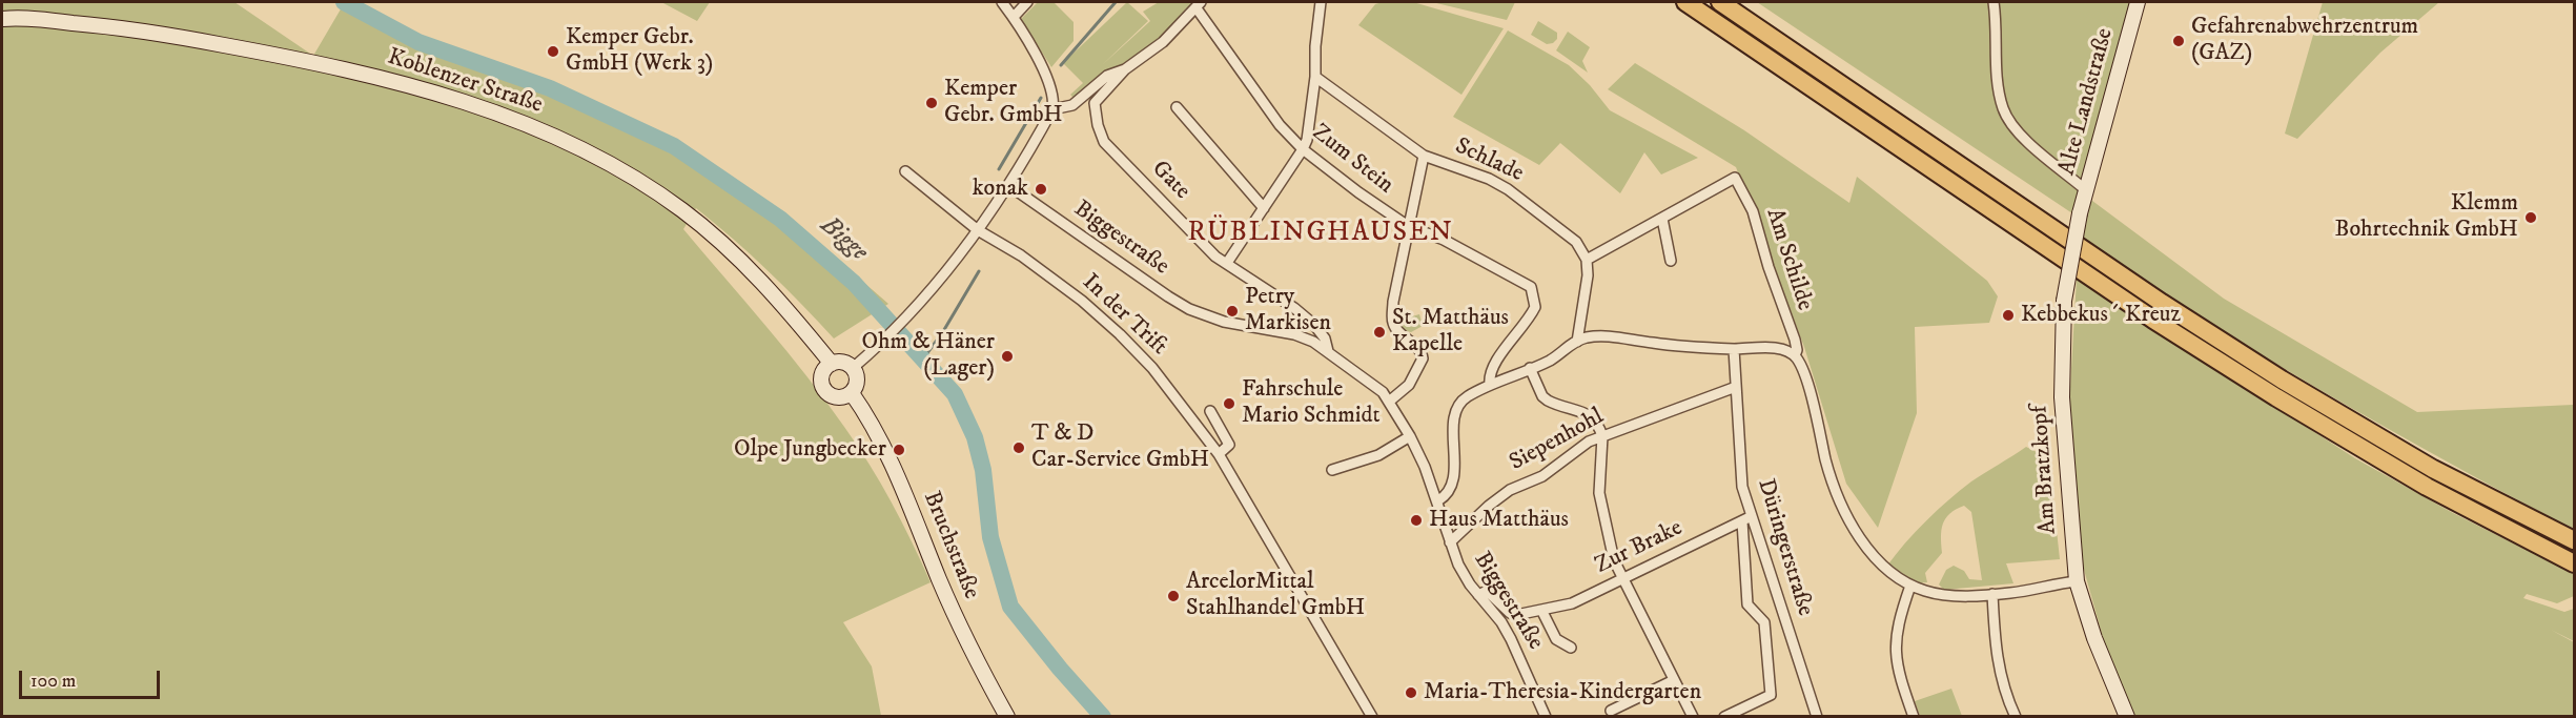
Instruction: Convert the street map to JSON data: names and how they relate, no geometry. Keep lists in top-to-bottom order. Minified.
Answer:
{"streets":{"main road":["Koblenzer Straße","Alte Landstraße","Am Bratzkopf","Bruchstraße"],"street":["Zum Stein","Schlade","Gate","Biggestraße","Am Schilde","In der Trift","Siepenhohl","Zur Brake","Düringerstraße"]},"crossings":[["Koblenzer Straße","Bruchstraße"],["Alte Landstraße","Am Bratzkopf"],["Gate","Biggestraße"],["Biggestraße","Siepenhohl"],["Biggestraße","Zur Brake"],["Am Schilde","Am Bratzkopf"],["Siepenhohl","Düringerstraße"],["Zur Brake","Düringerstraße"]],"districts":["RÜBLINGHAUSEN"],"water":["Bigge"],"places":["Gefahrenabwehrzentrum (GAZ)","Kemper Gebr. GmbH (Werk 3)","Kemper Gebr. GmbH","konak","Klemm Bohrtechnik GmbH","Petry Markisen","Kebbekus´ Kreuz","St. Matthäus Kapelle","Ohm & Häner (Lager)","Fahrschule Mario Schmidt","T & D Car-Service GmbH","Olpe Jungbecker","Haus Matthäus","ArcelorMittal Stahlhandel GmbH","Maria-Theresia-Kindergarten"],"scale_bar":"100 m"}
